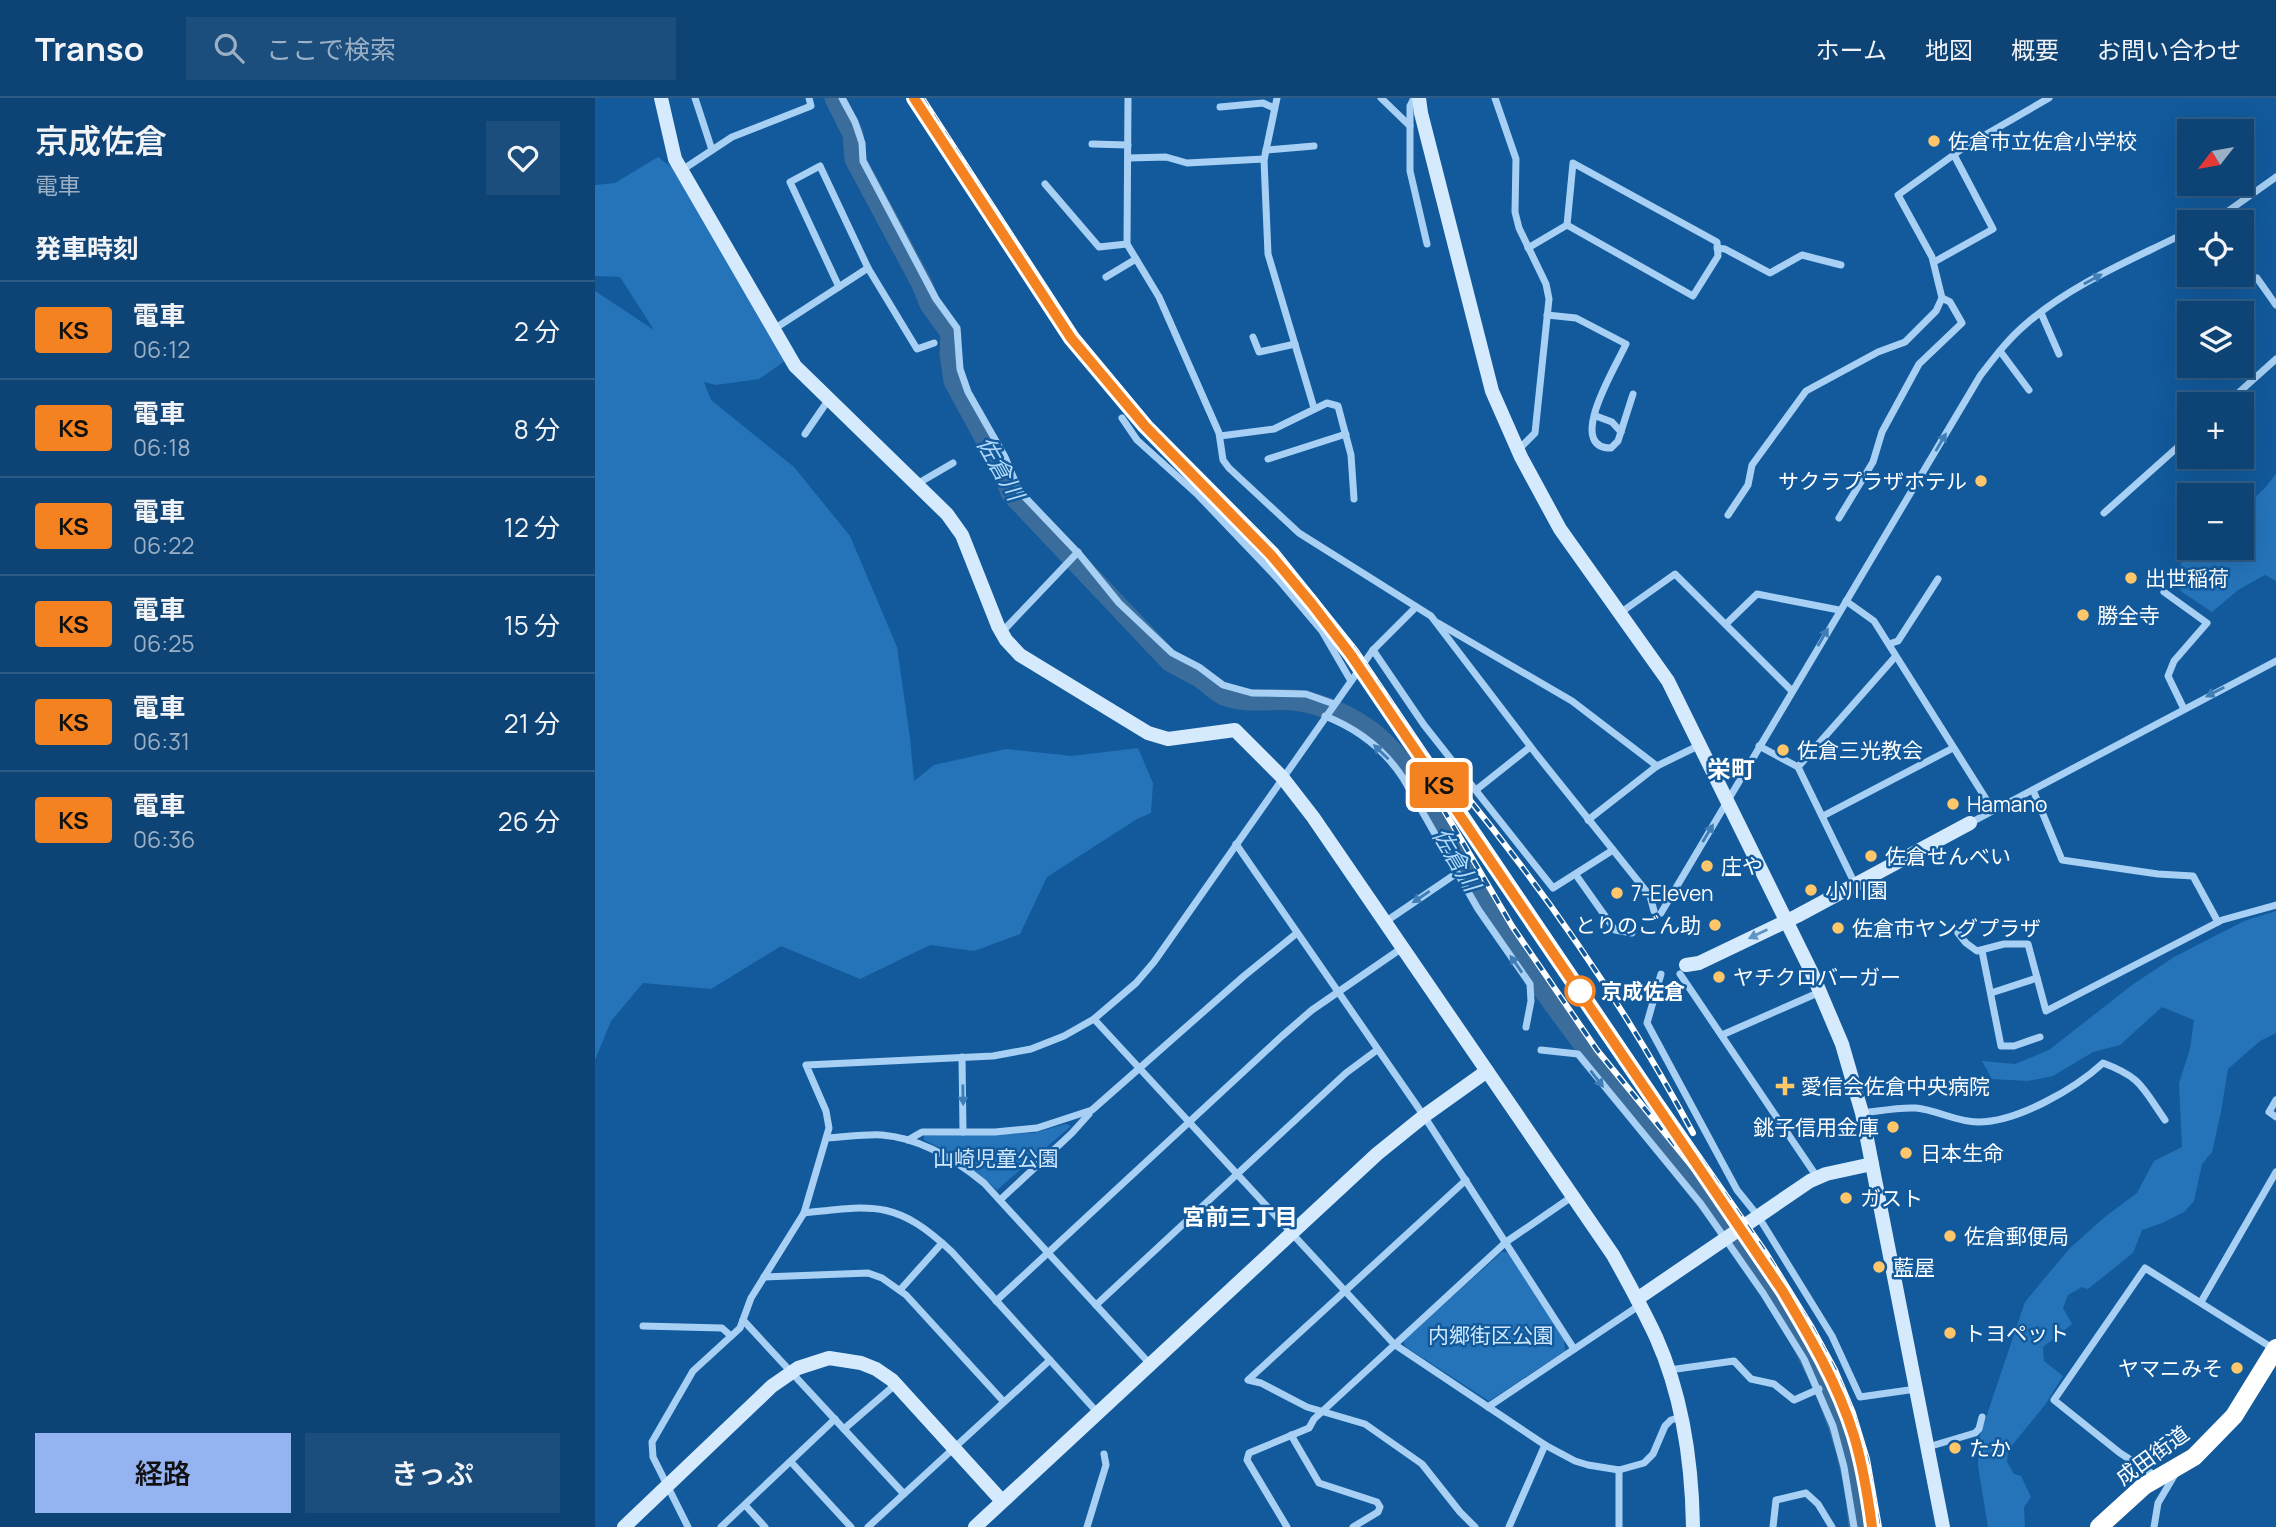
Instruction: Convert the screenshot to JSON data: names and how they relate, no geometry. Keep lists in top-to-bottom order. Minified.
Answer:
{"streets":{"highway":["成田街道"]},"districts":["栄町","宮前三丁目"],"water":["佐倉川"],"parks":["山崎児童公園","内郷街区公園"],"places":{"other":["佐倉市立佐倉小学校","サクラプラザホテル","出世稲荷","勝全寺","佐倉三光教会","Hamano","佐倉せんべい","庄や","小川園","7-Eleven","とりのごん助","佐倉市ヤングプラザ","ヤチクロバーガー","京成佐倉","銚子信用金庫","日本生命","ガスト","佐倉郵便局","藍屋","トヨペット","ヤマニみそ","たか"],"health":["愛信会佐倉中央病院"]},"north":"bottom left","page":{"header":"Transo","search":"ここで検索","nav":["ホーム","地図","概要","お問い合わせ"],"heading":[["京成佐倉","電車"],"発車時刻"],"on_map":"KS","map_buttons":["+","−"],"list":[{"mark":"KS","name":"電車","note":"06:12","value":"2 分"},{"mark":"KS","name":"電車","note":"06:18","value":"8 分"},{"mark":"KS","name":"電車","note":"06:22","value":"12 分"},{"mark":"KS","name":"電車","note":"06:25","value":"15 分"},{"mark":"KS","name":"電車","note":"06:31","value":"21 分"},{"mark":"KS","name":"電車","note":"06:36","value":"26 分"}],"buttons":["経路","きっぷ"]}}
